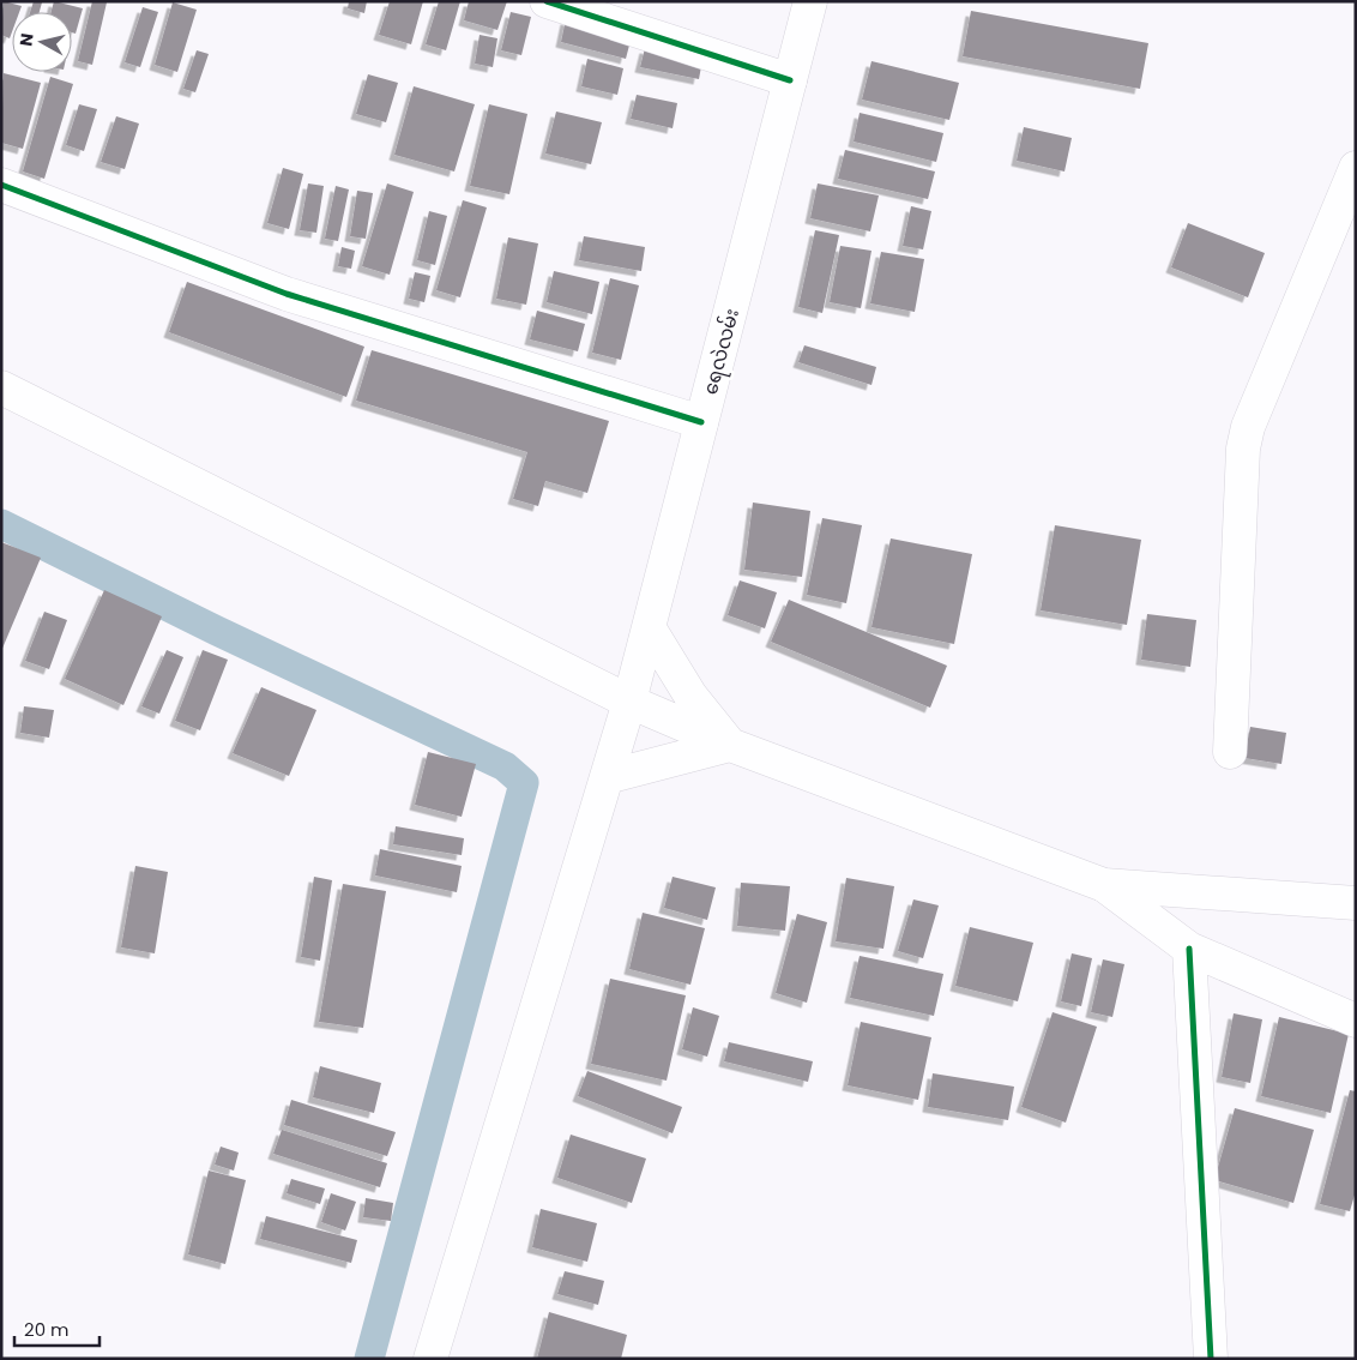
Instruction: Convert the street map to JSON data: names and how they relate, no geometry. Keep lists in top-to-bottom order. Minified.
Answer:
{"streets":{"main road":["ရေလဲလမ်း"]},"scale_bar":"20 m","north":"left"}
